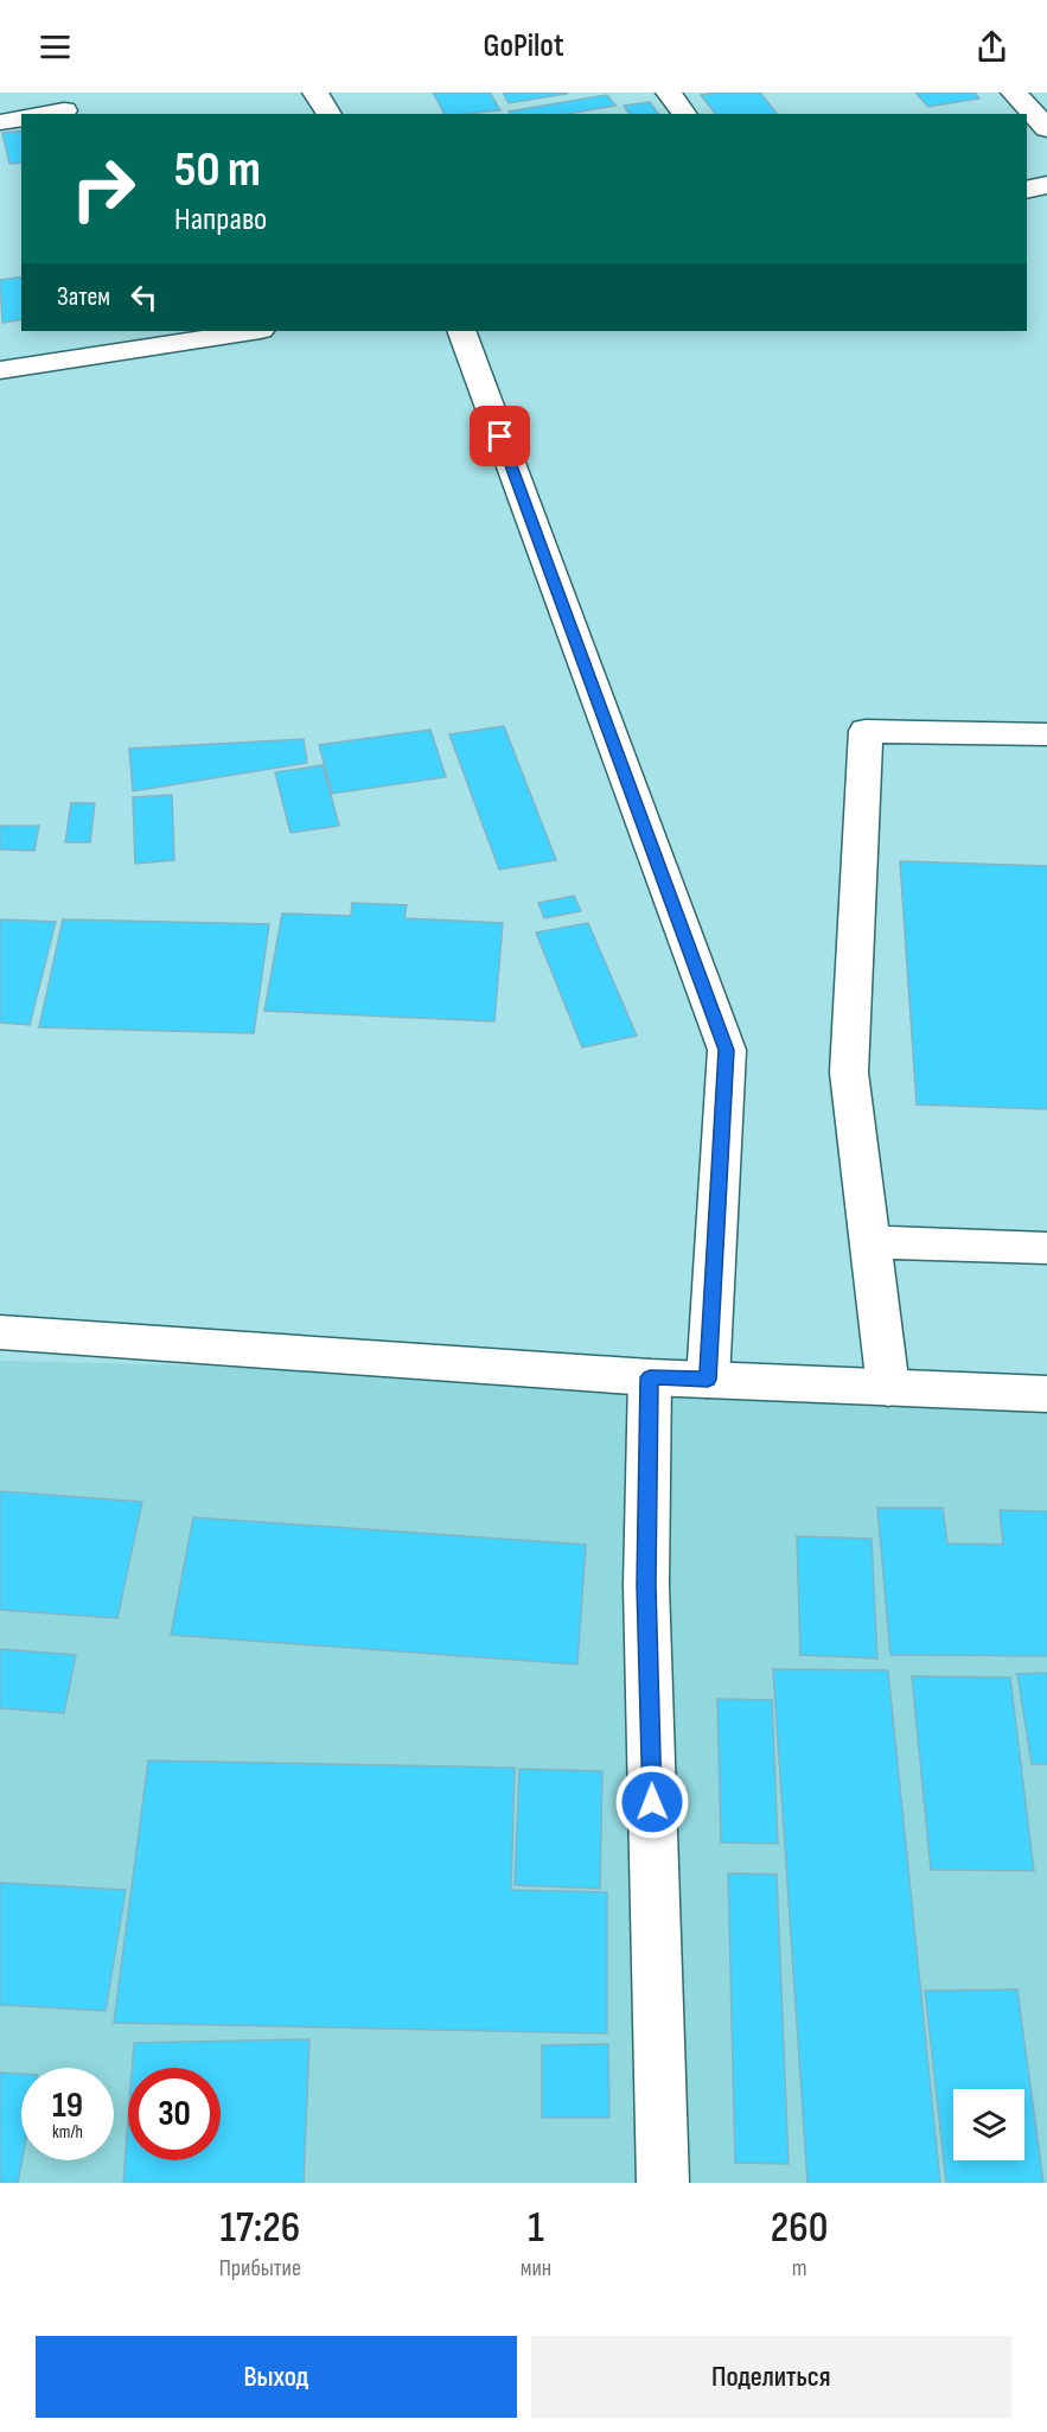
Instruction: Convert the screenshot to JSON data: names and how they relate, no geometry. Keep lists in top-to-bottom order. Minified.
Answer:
{"page":{"header":"GoPilot","turn":["50 m","Направо"],"then":"Затем","speed":"19 km/h","limit":"30","eta":["17:26","Прибытие","1","мин","260","m"],"buttons":["Выход","Поделиться"]}}
